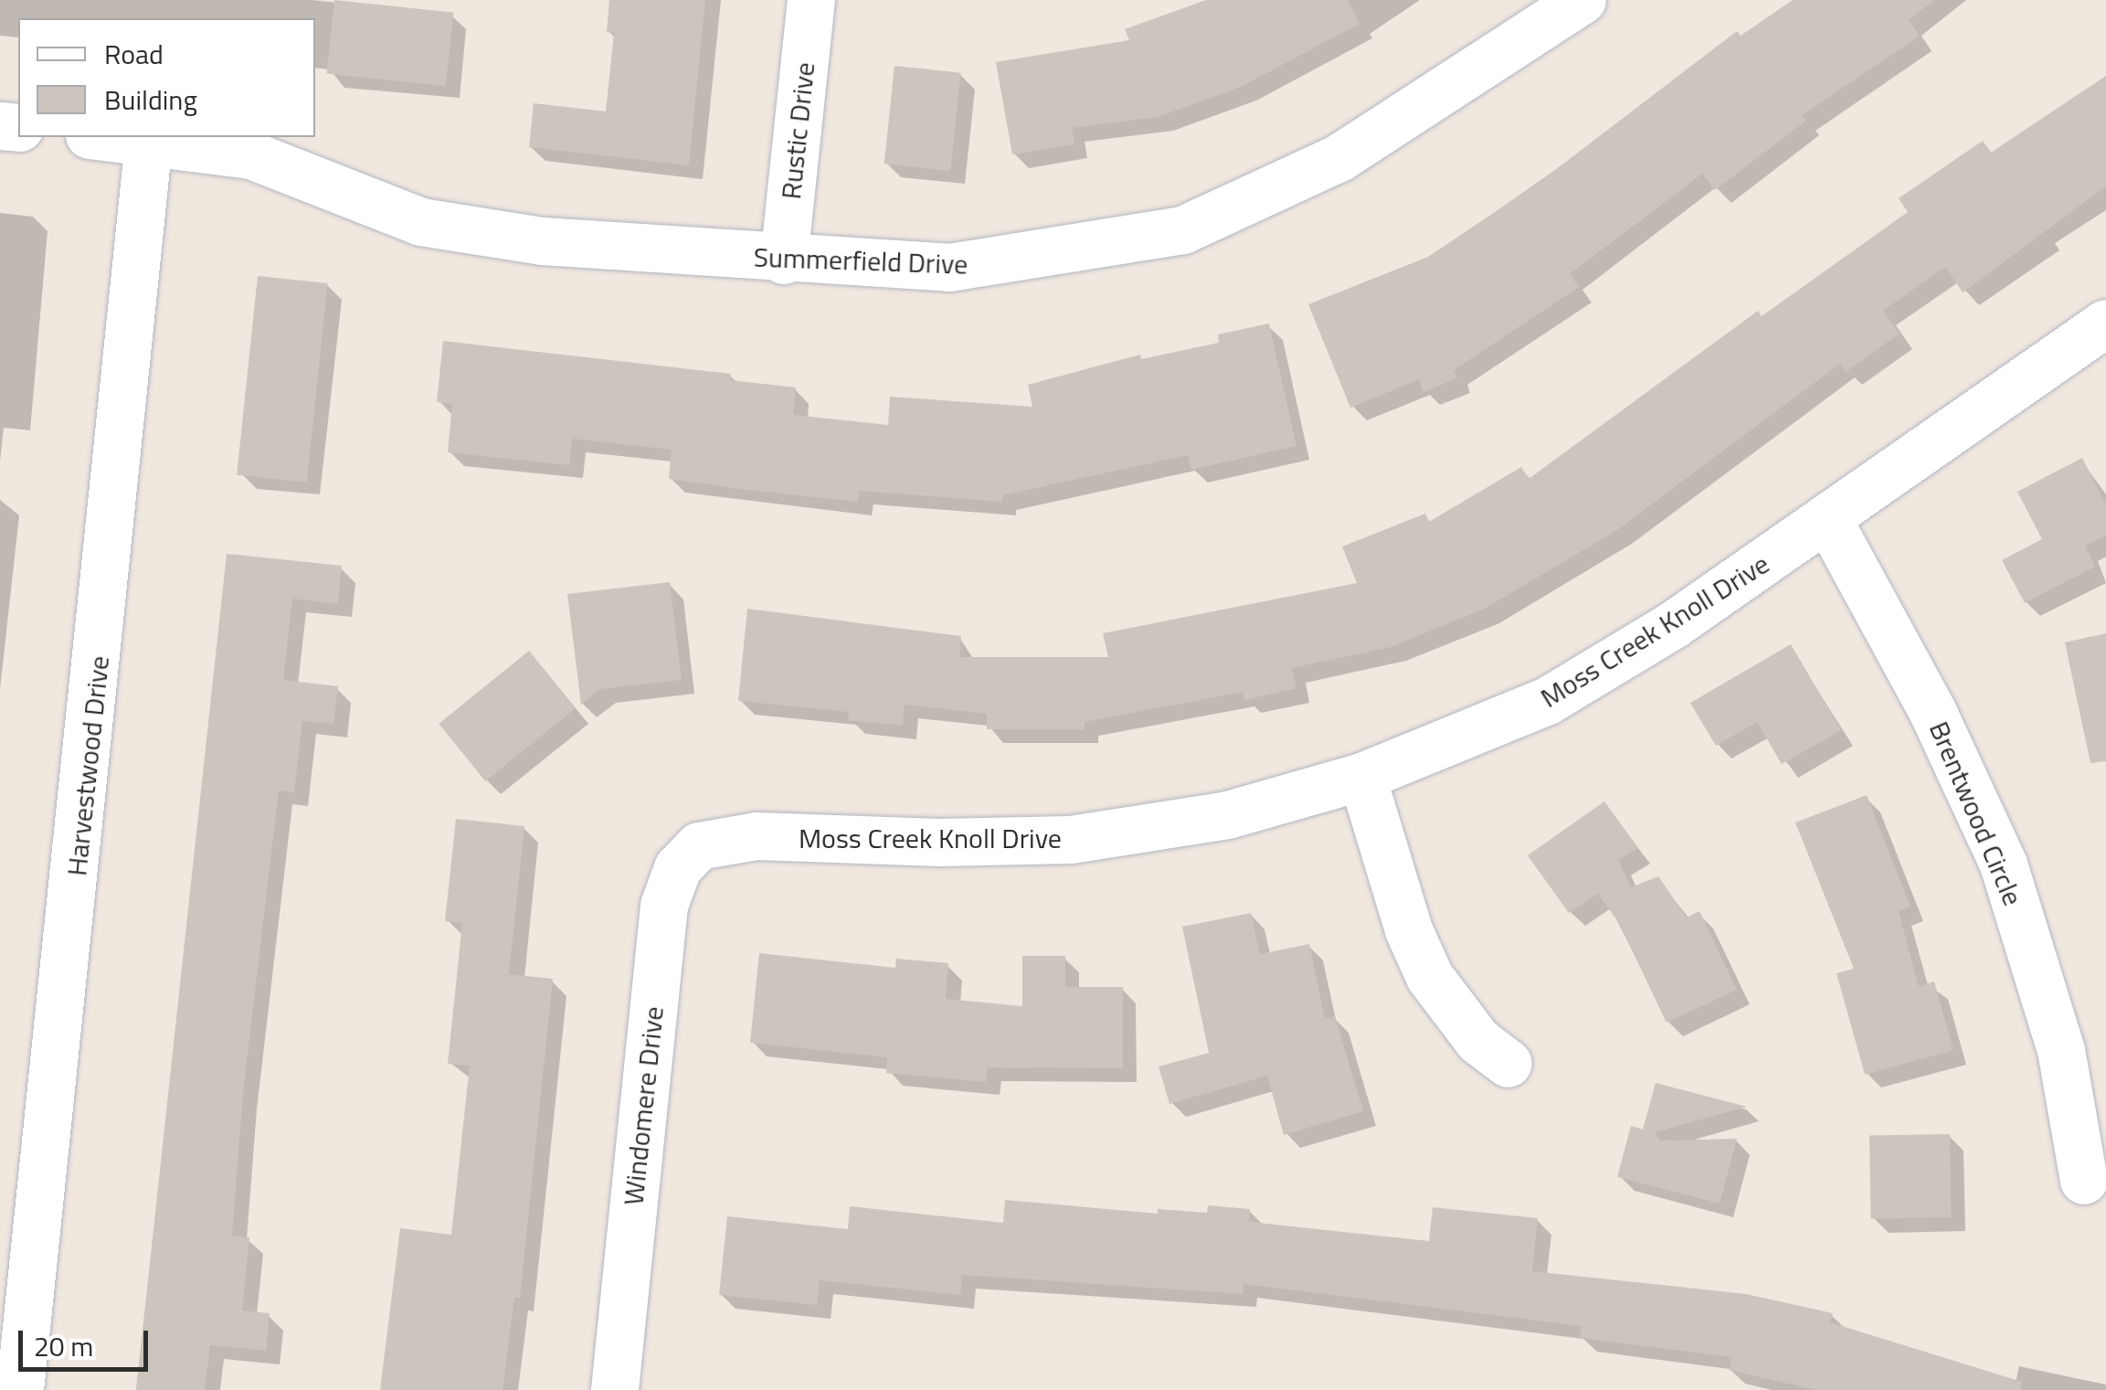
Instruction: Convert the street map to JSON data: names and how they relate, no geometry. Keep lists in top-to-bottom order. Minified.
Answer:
{"streets":{"street":["Rustic Drive","Summerfield Drive","Moss Creek Knoll Drive","Harvestwood Drive","Brentwood Circle","Windomere Drive"]},"crossings":[["Rustic Drive","Summerfield Drive"],["Summerfield Drive","Harvestwood Drive"],["Moss Creek Knoll Drive","Brentwood Circle"],["Moss Creek Knoll Drive","Windomere Drive"]],"legend":["Road","Building"],"scale_bar":"20 m"}
